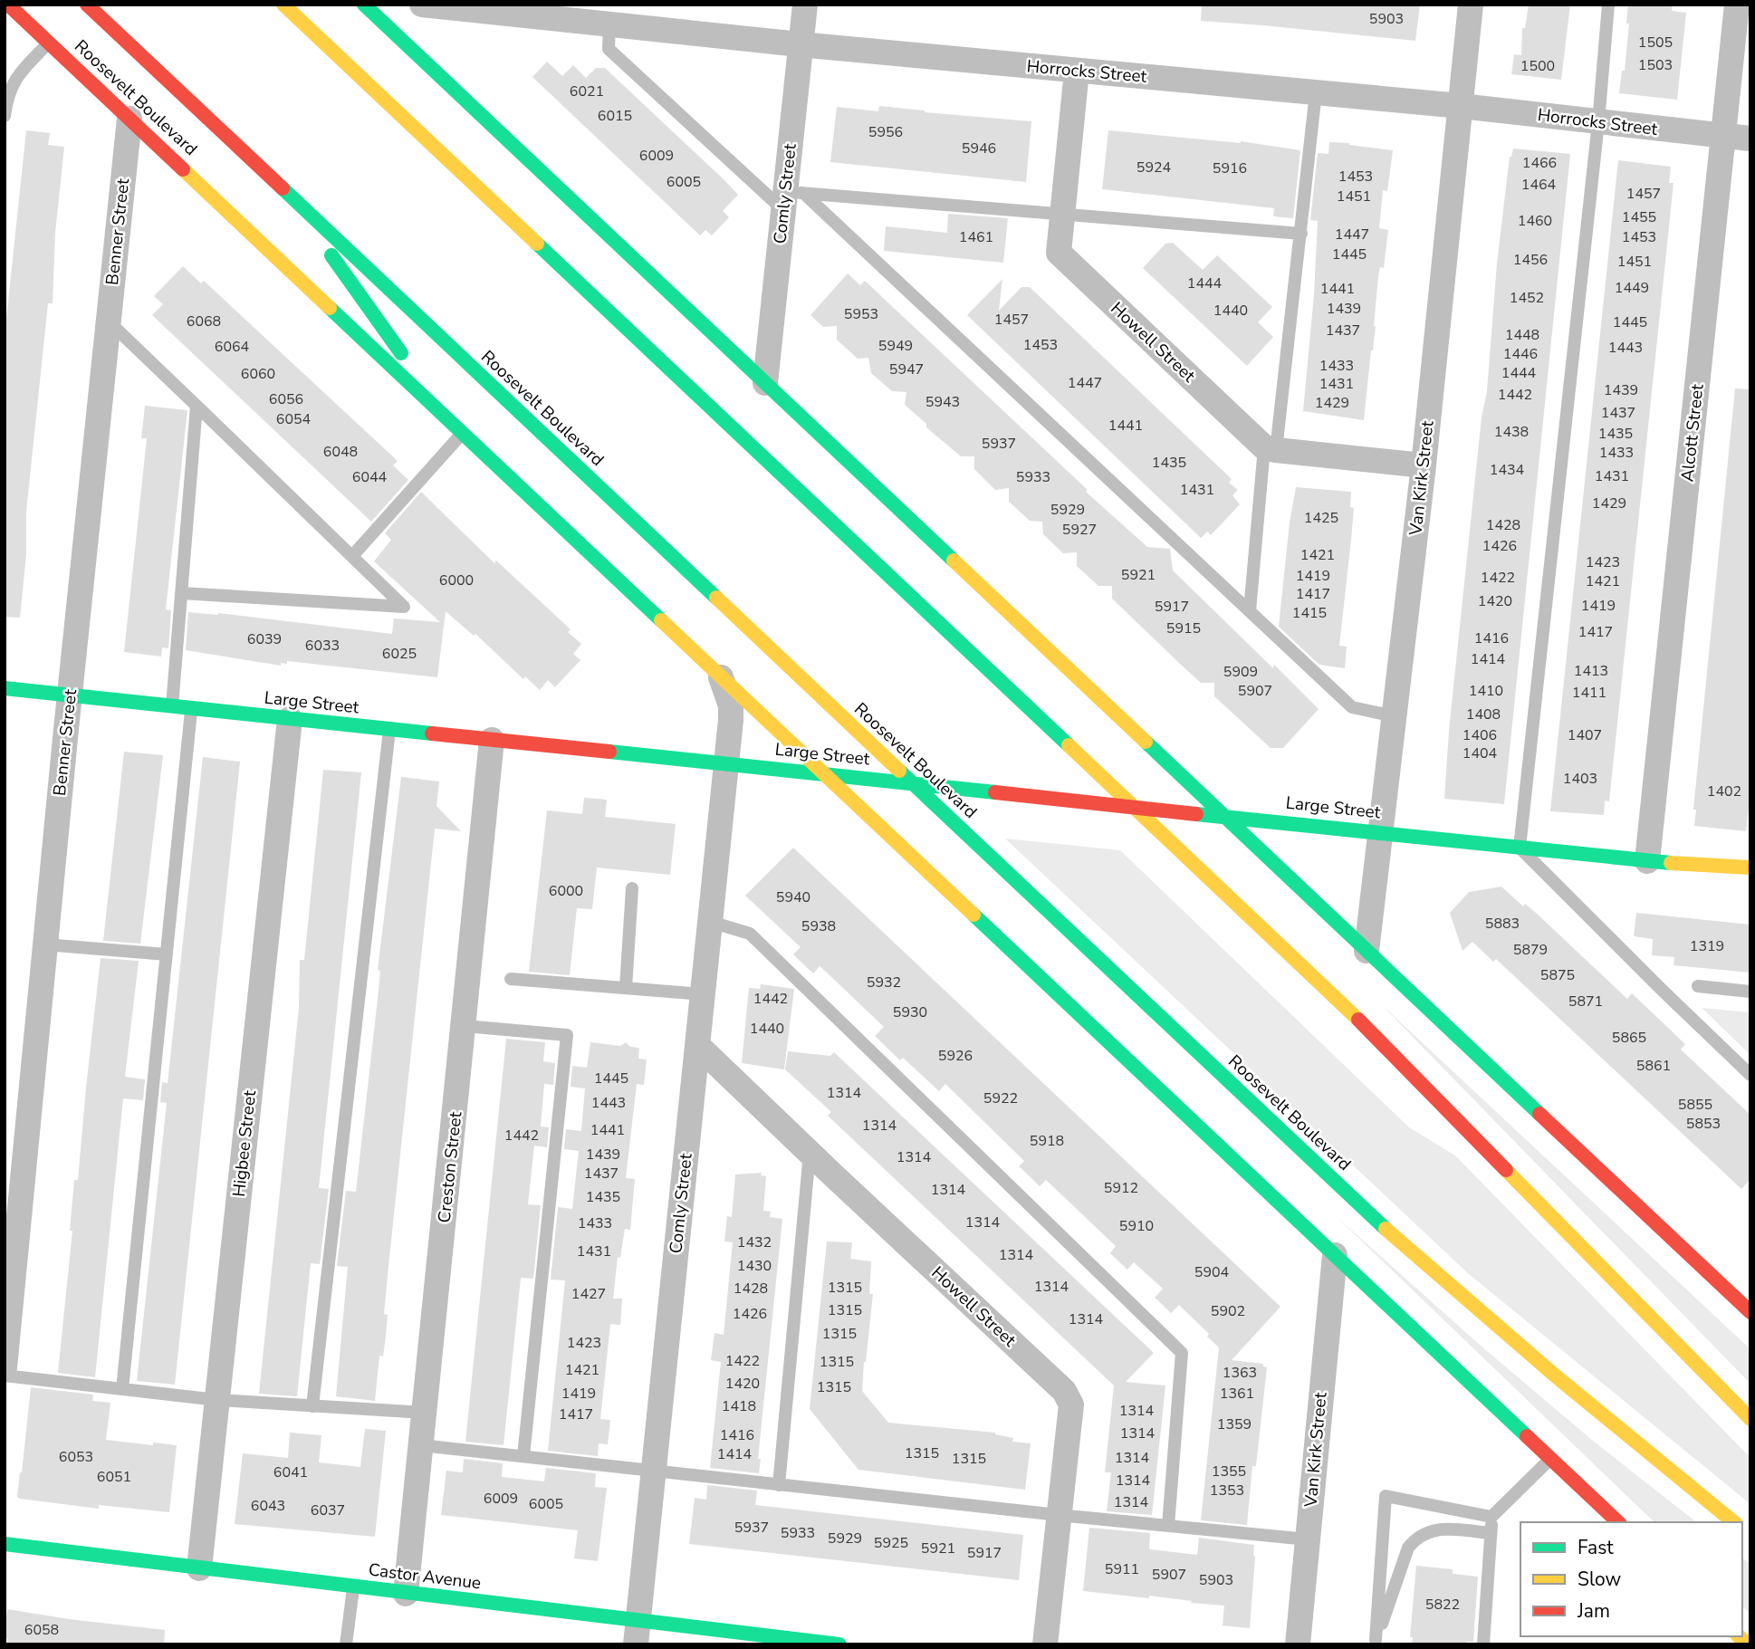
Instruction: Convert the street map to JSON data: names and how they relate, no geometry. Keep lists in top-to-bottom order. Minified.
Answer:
{"streets":{"main road":["Roosevelt Boulevard","Large Street","Castor Avenue"],"street":["Horrocks Street","Comly Street","Benner Street","Howell Street","Alcott Street","Van Kirk Street","Higbee Street","Creston Street"]},"crossings":[["Horrocks Street","Comly Street"],["Horrocks Street","Howell Street"],["Horrocks Street","Alcott Street"],["Horrocks Street","Van Kirk Street"],["Roosevelt Boulevard","Comly Street"],["Roosevelt Boulevard","Benner Street"],["Roosevelt Boulevard","Van Kirk Street"],["Roosevelt Boulevard","Large Street"],["Comly Street","Howell Street"],["Comly Street","Large Street"],["Comly Street","Castor Avenue"],["Benner Street","Large Street"],["Alcott Street","Large Street"],["Van Kirk Street","Large Street"],["Large Street","Higbee Street"],["Large Street","Creston Street"],["Higbee Street","Castor Avenue"],["Creston Street","Castor Avenue"]],"house_numbers":["5903","1505","1503","1500","6021","6015","5956","5946","6009","1466","5924","5916","1453","6005","1464","1457","1451","1455","1460","1447","1461","1453","1445","1456","1451","1444","1449","1441","1452","1439","1440","5953","1457","6068","1445","1437","1448","1453","5949","6064","1443","1446","1433","5947","1444","6060","1447","1431","1439","1442","6056","5943","1429","1437","6054","1441","1438","1435","5937","6048","1433","1435","1434","1431","6044","5933","1431","1429","5929","1425","1428","5927","1426","1421","1423","5921","1419","1422","6000","1421","1417","1420","1419","5917","1415","5915","1417","1416","6039","6033","6025","1414","1413","5909","5907","1410","1411","1408","1406","1407","1404","1403","1402","6000","5940","5883","5938","1319","5879","5875","5932","1442","5871","5930","1440","5865","5926","5861","1445","1314","5922","1443","5855","5853","1314","1441","1442","5918","1439","1314","1437","5912","1314","1435","1314","1433","5910","1432","1431","1314","1430","5904","1314","1315","1428","1427","1315","5902","1426","1314","1315","1423","1422","1315","1421","1363","1420","1315","1419","1361","1418","1314","1417","1359","1314","1416","1315","1414","6053","1314","1315","1355","6041","6051","1314","1353","6009","1314","6005","6043","6037","5937","5933","5929","5925","5921","5917","5911","5907","5903","5822","6058"],"legend":["Fast","Slow","Jam"]}
